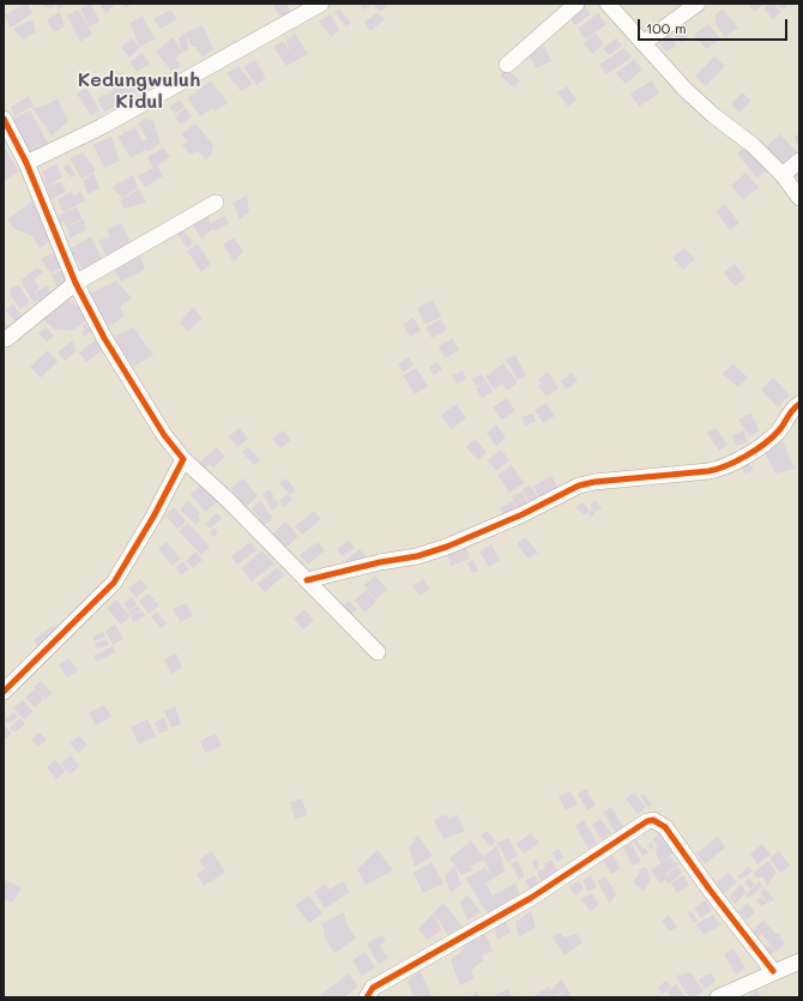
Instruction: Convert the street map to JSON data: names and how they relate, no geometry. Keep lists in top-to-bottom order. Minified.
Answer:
{"districts":["Kedungwuluh Kidul"],"scale_bar":"100 m"}
